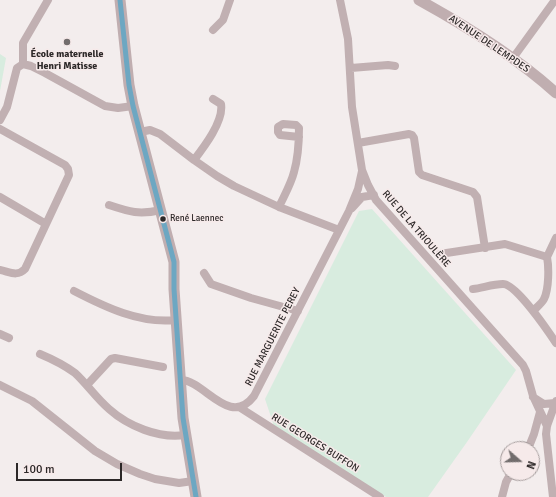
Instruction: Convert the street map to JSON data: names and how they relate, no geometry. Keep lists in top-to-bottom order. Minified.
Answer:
{"streets":{"street":["AVENUE DE LEMPDES","RUE DE LA TRIOULÈRE","RUE MARGUERITE PEREY","RUE GEORGES BUFFON"]},"crossings":[["RUE DE LA TRIOULÈRE","RUE MARGUERITE PEREY"],["RUE MARGUERITE PEREY","RUE GEORGES BUFFON"]],"places":["École maternelle Henri Matisse","René Laennec"],"scale_bar":"100 m","north":"right"}
